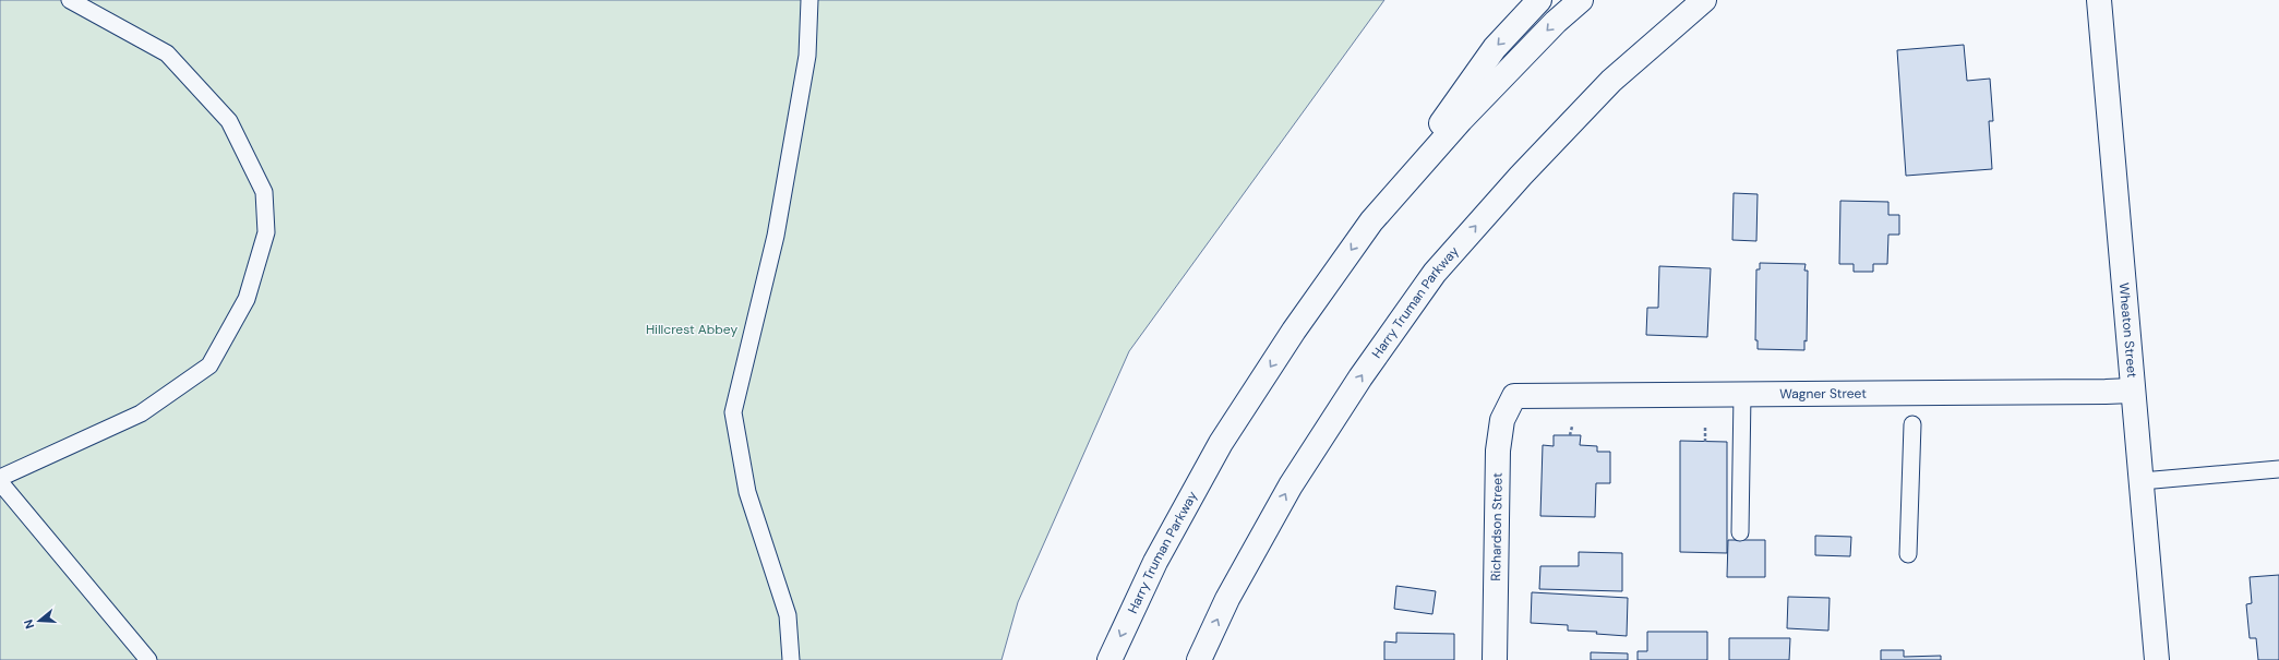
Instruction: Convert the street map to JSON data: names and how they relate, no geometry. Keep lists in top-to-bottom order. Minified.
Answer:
{"streets":{"main road":["Harry Truman Parkway","Wheaton Street","Wagner Street","Richardson Street"]},"crossings":[["Wheaton Street","Wagner Street"],["Wagner Street","Richardson Street"]],"parks":["Hillcrest Abbey"],"north":"left"}
